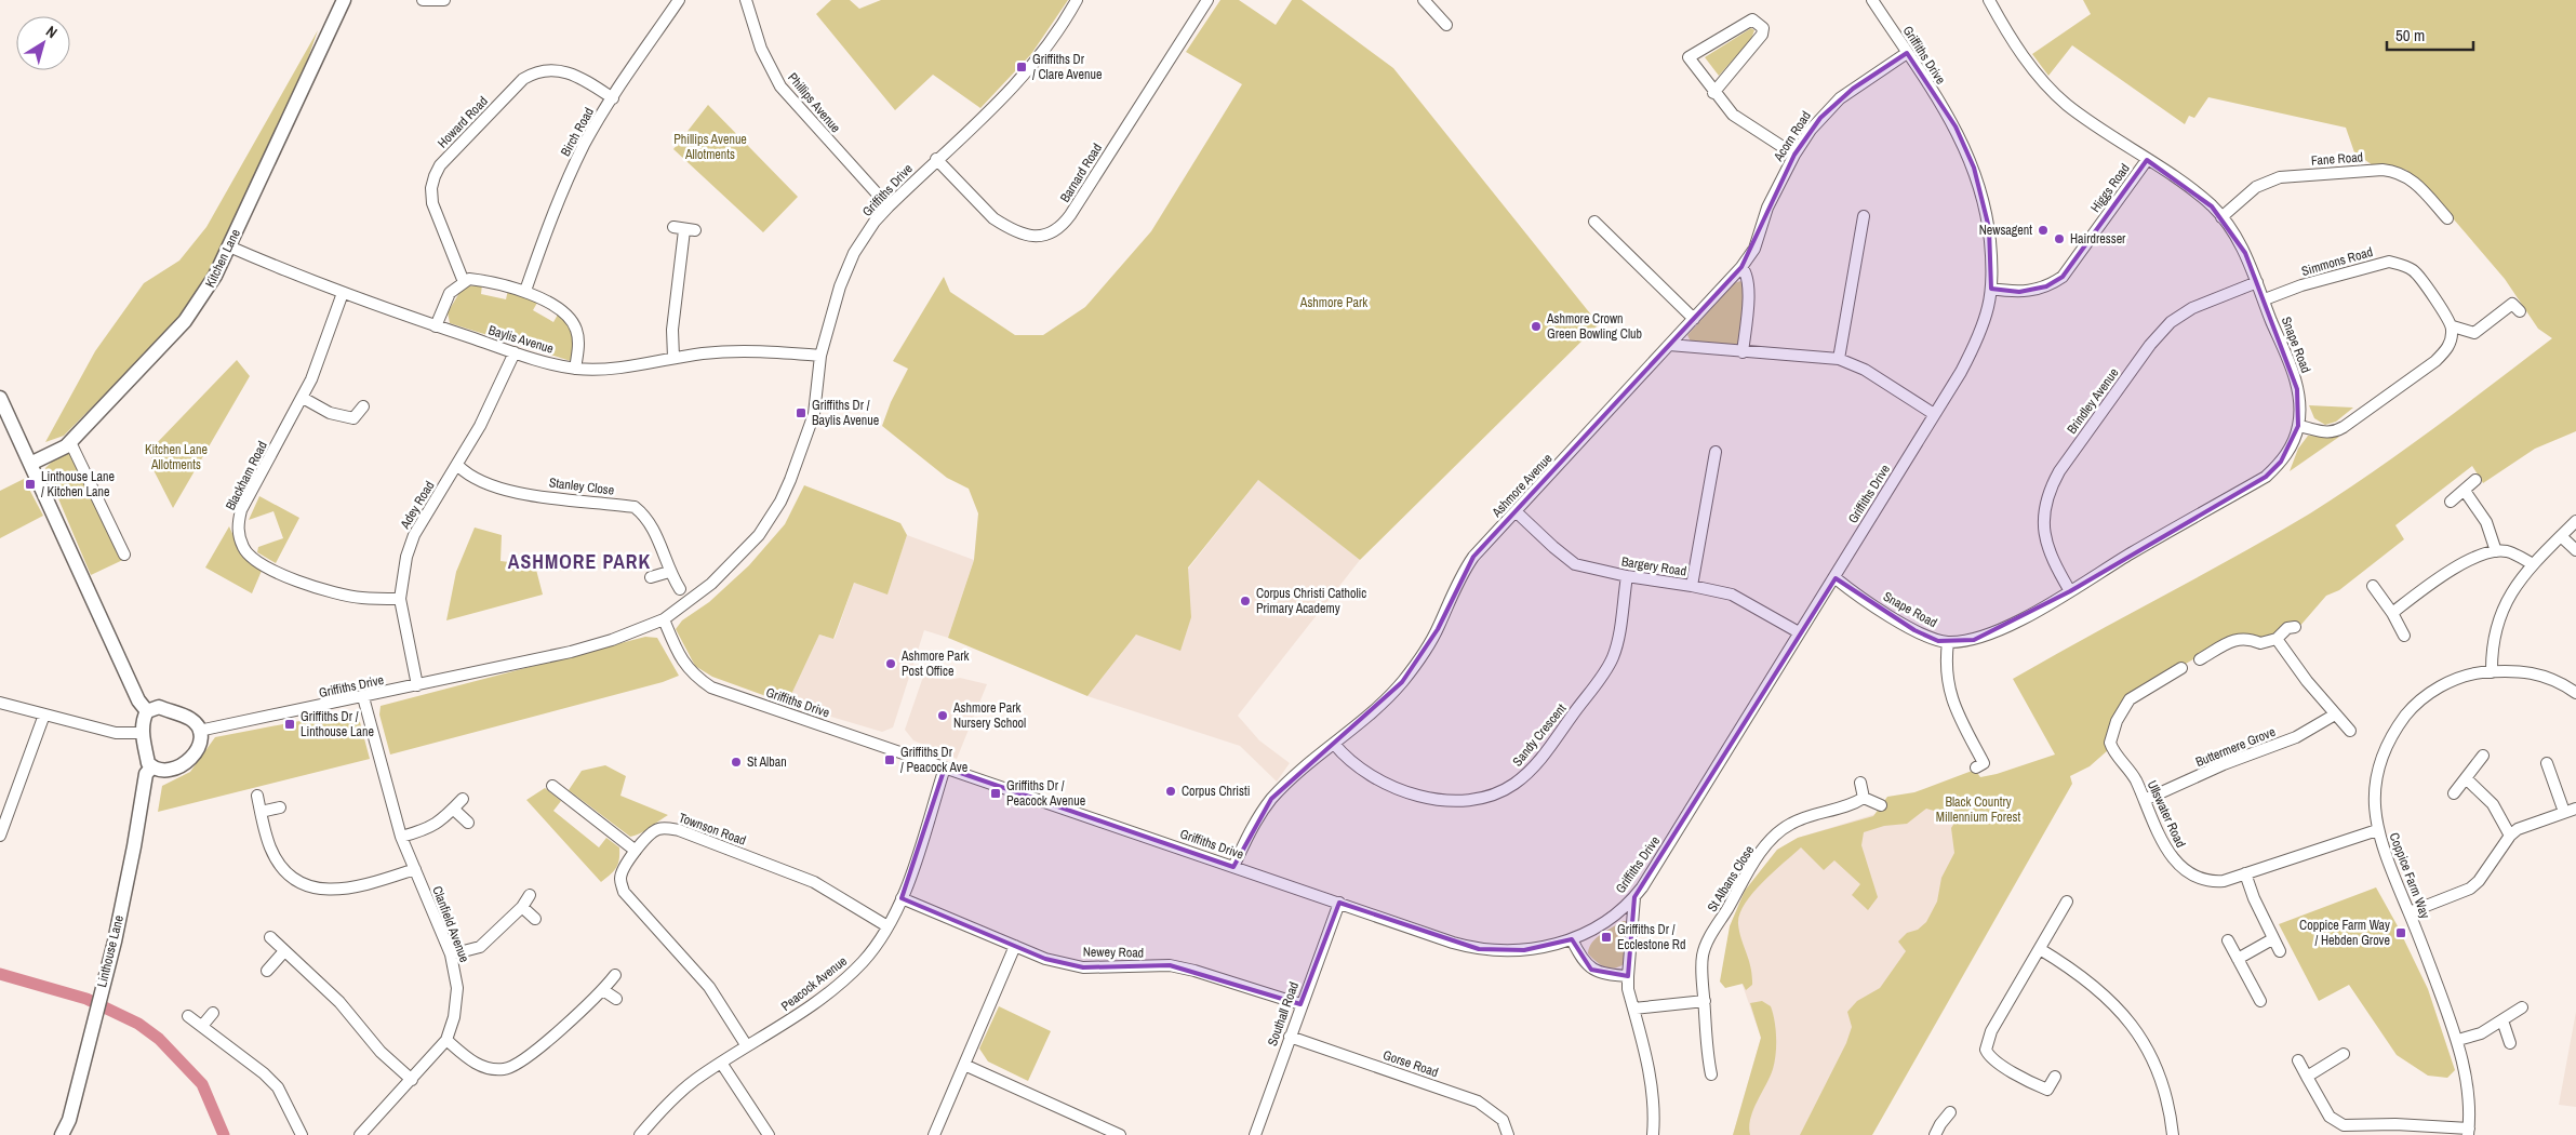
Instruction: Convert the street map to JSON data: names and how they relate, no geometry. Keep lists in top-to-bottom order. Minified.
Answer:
{"streets":{"street":["Griffiths Drive","Phillips Avenue","Howard Road","Birch Road","Acorn Road","Fane Road","Barnard Road","Higgs Road","Kitchen Lane","Simmons Road","Baylis Avenue","Snape Road","Brindley Avenue","Blackham Road","Ashmore Avenue","Stanley Close","Adey Road","Bargery Road","Sandy Crescent","Buttermere Grove","Ullswater Road","Townson Road","Coppice Farm Way","St Albans Close","Clanfield Avenue","Linthouse Lane","Newey Road","Peacock Avenue","Southall Road","Gorse Road"]},"crossings":[["Griffiths Drive","Phillips Avenue"],["Griffiths Drive","Acorn Road"],["Griffiths Drive","Barnard Road"],["Griffiths Drive","Higgs Road"],["Griffiths Drive","Baylis Avenue"],["Griffiths Drive","Snape Road"],["Griffiths Drive","Ashmore Avenue"],["Griffiths Drive","Adey Road"],["Griffiths Drive","Bargery Road"],["Griffiths Drive","Clanfield Avenue"],["Griffiths Drive","Linthouse Lane"],["Griffiths Drive","Peacock Avenue"],["Griffiths Drive","Southall Road"],["Howard Road","Birch Road"],["Acorn Road","Ashmore Avenue"],["Fane Road","Snape Road"],["Higgs Road","Snape Road"],["Kitchen Lane","Baylis Avenue"],["Simmons Road","Snape Road"],["Baylis Avenue","Blackham Road"],["Baylis Avenue","Adey Road"],["Snape Road","Brindley Avenue"],["Blackham Road","Adey Road"],["Ashmore Avenue","Bargery Road"],["Ashmore Avenue","Sandy Crescent"],["Stanley Close","Adey Road"],["Bargery Road","Sandy Crescent"],["Buttermere Grove","Ullswater Road"],["Ullswater Road","Coppice Farm Way"],["Townson Road","Peacock Avenue"],["Newey Road","Peacock Avenue"],["Newey Road","Southall Road"],["Southall Road","Gorse Road"]],"districts":["ASHMORE PARK"],"parks":["Phillips Avenue Allotments","Ashmore Park","Kitchen Lane Allotments","Black Country Millennium Forest"],"places":{"transit":["Griffiths Dr / Clare Avenue","Griffiths Dr / Baylis Avenue","Linthouse Lane / Kitchen Lane","Griffiths Dr / Linthouse Lane","Griffiths Dr / Peacock Ave","Griffiths Dr / Peacock Avenue","Coppice Farm Way / Hebden Grove","Griffiths Dr / Ecclestone Rd"],"other":["Newsagent","Hairdresser","Ashmore Crown Green Bowling Club","Corpus Christi Catholic Primary Academy","Ashmore Park Post Office","Ashmore Park Nursery School","St Alban","Corpus Christi"]},"scale_bar":"50 m","north":"top right"}
